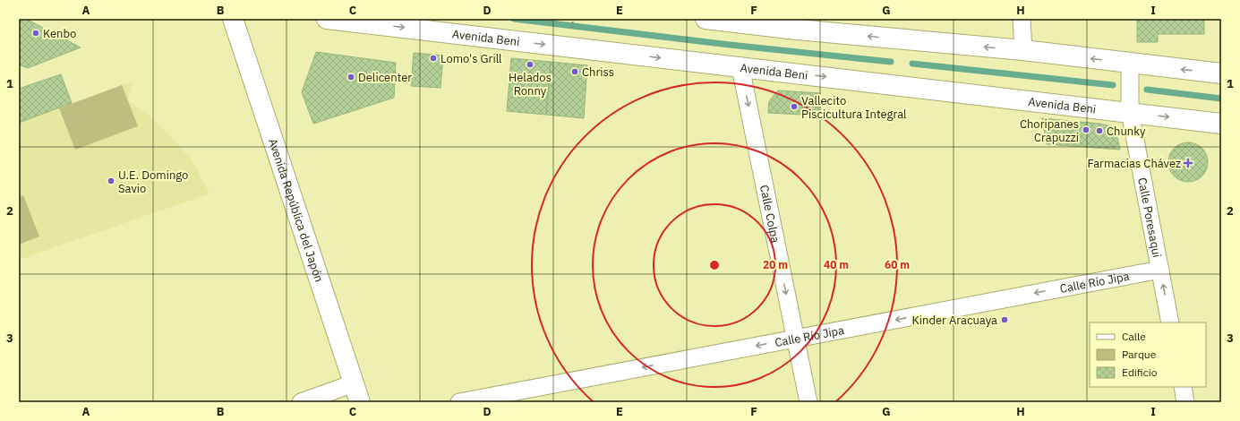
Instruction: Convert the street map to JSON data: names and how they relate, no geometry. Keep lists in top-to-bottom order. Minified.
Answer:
{"streets":{"street":["Avenida Beni","Avenida República del Japón","Calle Colpa","Calle Poresaqui","Calle Río Jipa"]},"crossings":[["Avenida Beni","Calle Colpa"],["Avenida Beni","Calle Poresaqui"],["Calle Colpa","Calle Río Jipa"],["Calle Poresaqui","Calle Río Jipa"]],"one_way":["Calle Colpa","Calle Río Jipa"],"places":{"other":["Kenbo","Lomo's Grill","Helados Ronny","Chriss","Delicenter","Vallecito Piscicultura Integral","Choripanes Crapuzzi","Chunky","U.E. Domingo Savio","Kinder Aracuaya"],"health":["Farmacias Chávez"]},"legend":["Calle","Parque","Edificio"],"grid":{"columns":["A","B","C","D","E","F","G","H","I"],"rows":["1","2","3"]},"rings":["20 m","40 m","60 m"]}
